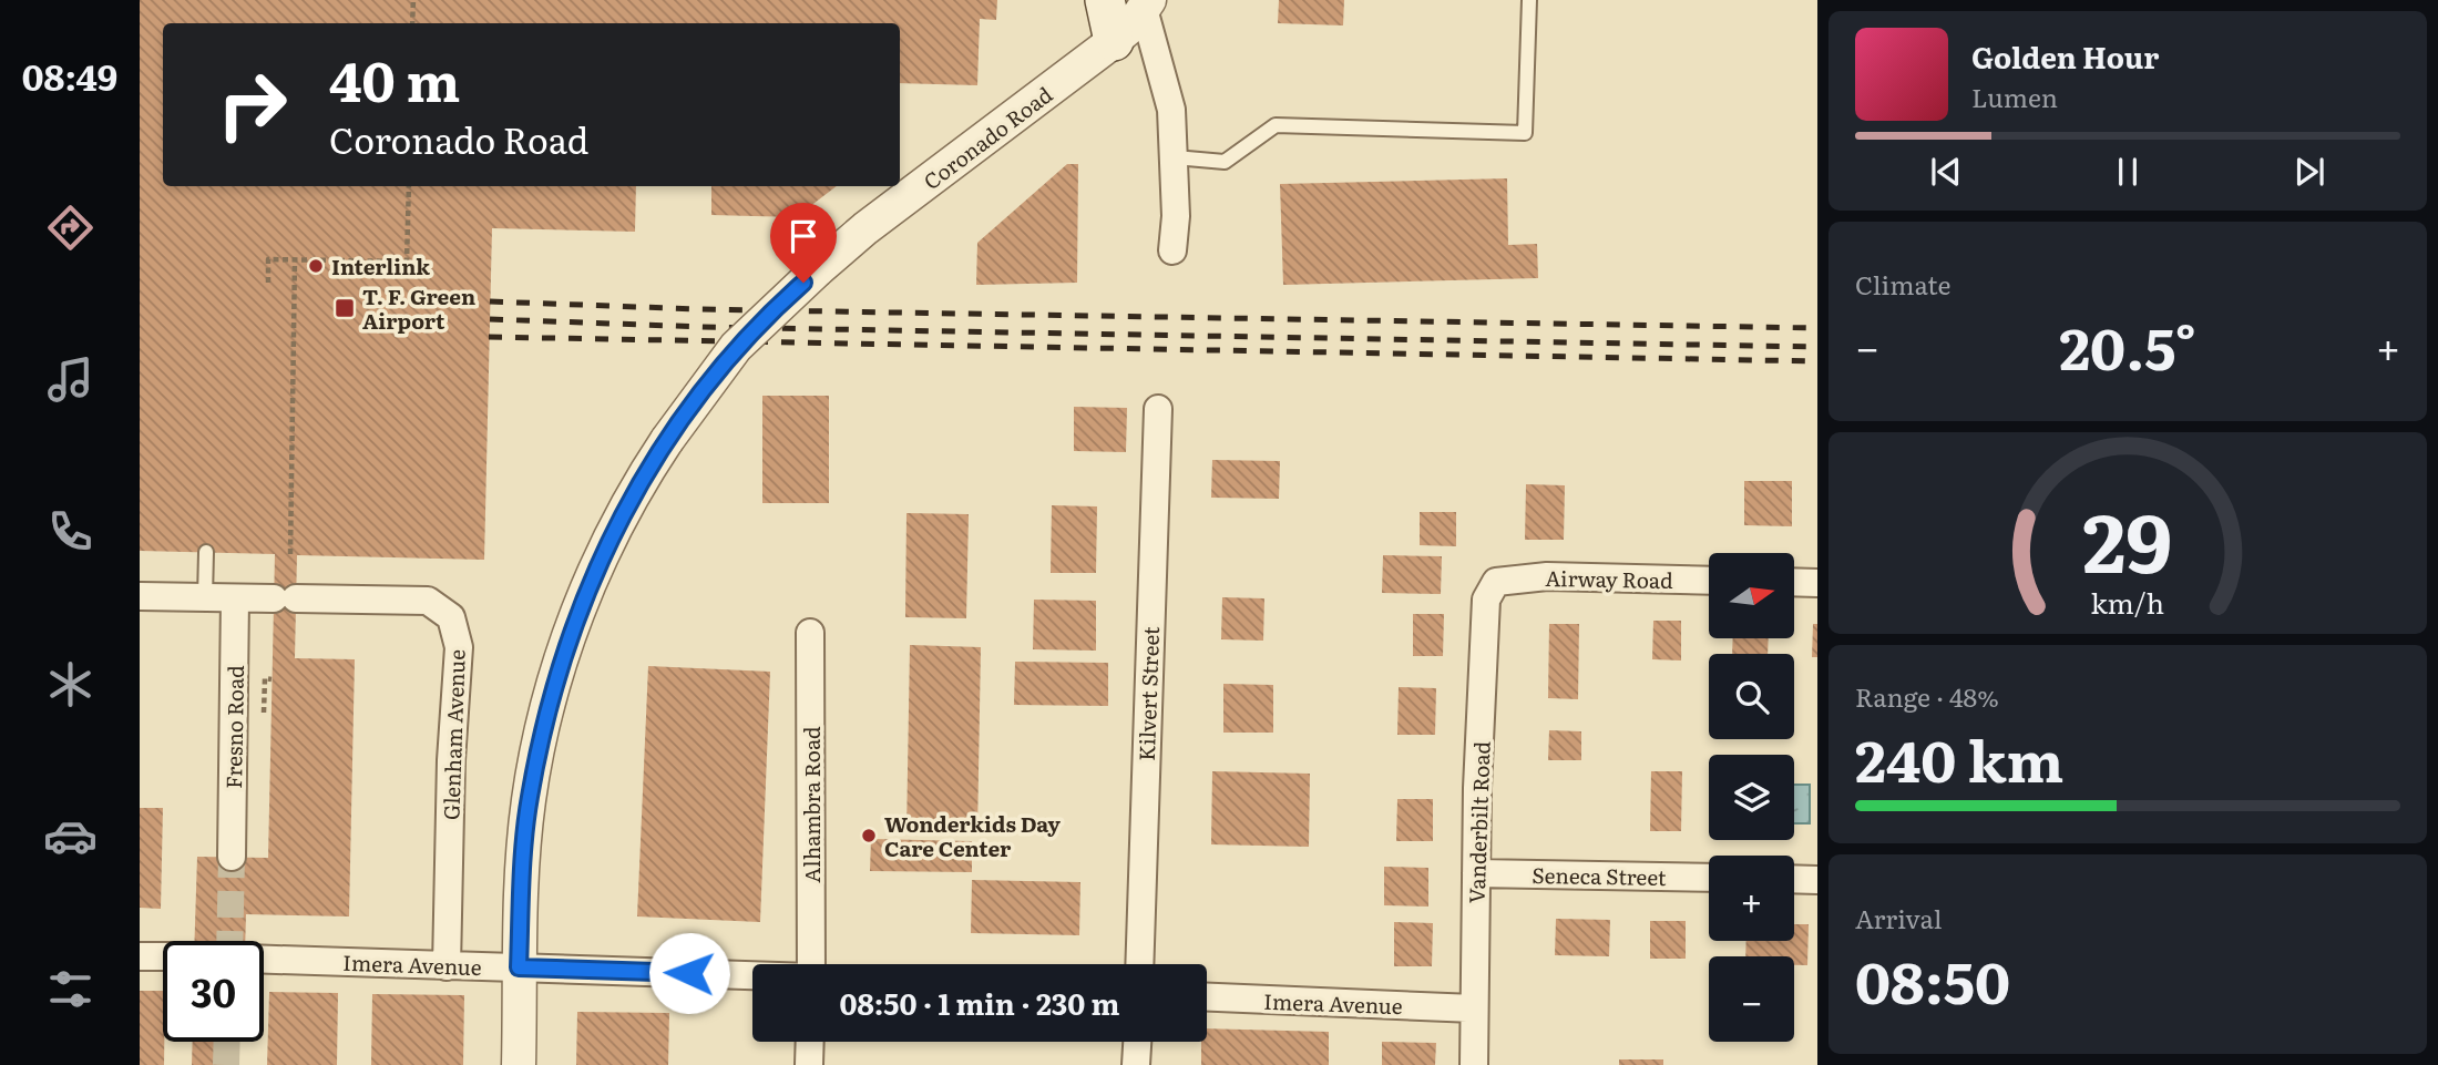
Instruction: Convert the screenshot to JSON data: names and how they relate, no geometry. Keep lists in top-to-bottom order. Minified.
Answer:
{"streets":{"street":["Coronado Road","Airway Road","Kilvert Street","Fresno Road","Glenham Avenue","Alhambra Road","Vanderbilt Road","Seneca Street","Imera Avenue"]},"crossings":[["Coronado Road","Imera Avenue"],["Airway Road","Vanderbilt Road"],["Fresno Road","Glenham Avenue"],["Glenham Avenue","Imera Avenue"],["Vanderbilt Road","Seneca Street"],["Vanderbilt Road","Imera Avenue"]],"places":{"other":["Interlink","Wonderkids Day Care Center"],"transit":["T. F. Green Airport"]},"north":"right","page":{"tabs":"08:49","turn":["40 m","Coronado Road"],"song":["Golden Hour","Lumen"],"tile":["Climate",["Range · 48%","240 km"],["Arrival","08:50"]],"heat":["−","20.5°","+"],"map_buttons":["+","−"],"limit":"30","trip":"08:50 · 1 min · 230 m","gauge":["29","km/h"]}}
